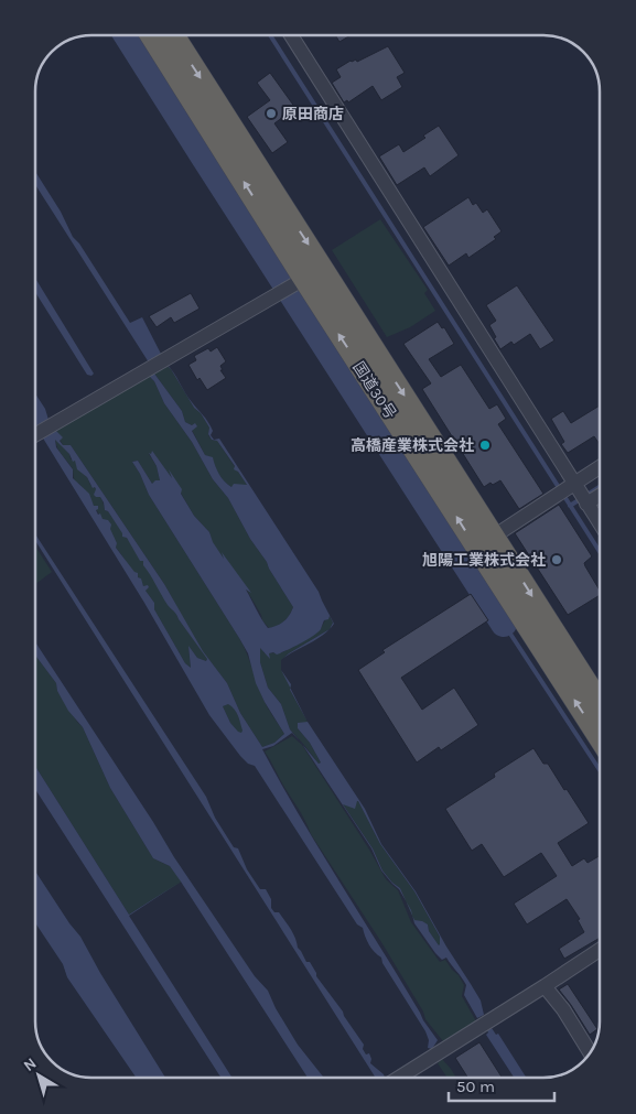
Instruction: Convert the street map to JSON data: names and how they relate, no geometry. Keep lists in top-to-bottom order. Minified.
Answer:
{"streets":{"highway":["国道30号"]},"places":["原田商店","高橋産業株式会社","旭陽工業株式会社"],"scale_bar":"50 m","north":"top left"}
